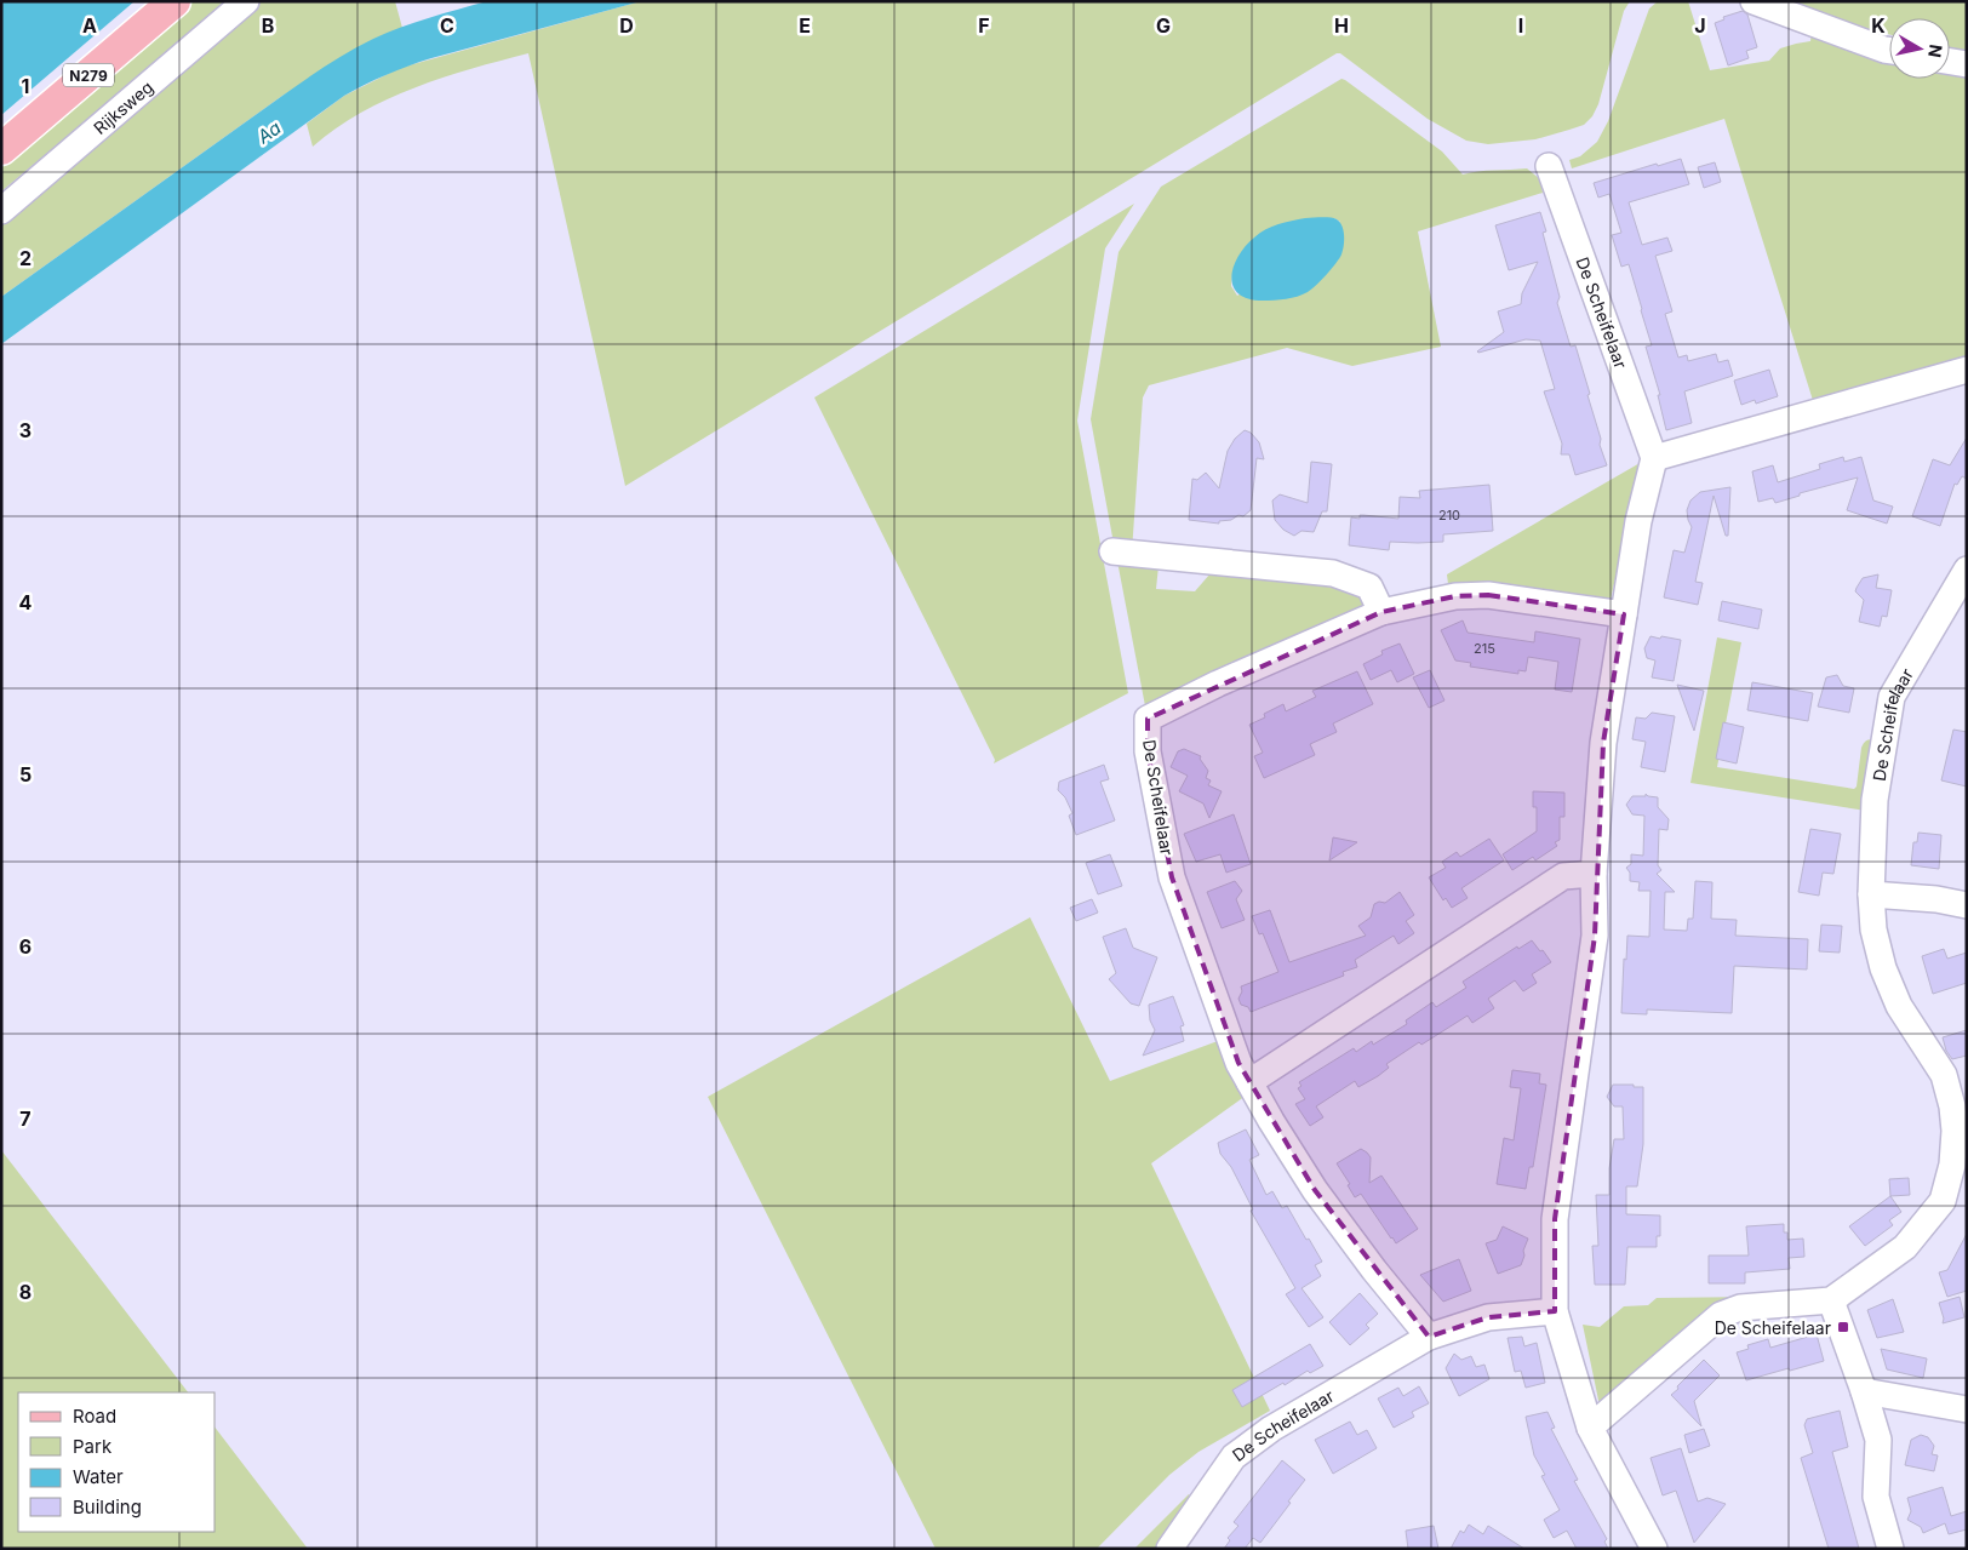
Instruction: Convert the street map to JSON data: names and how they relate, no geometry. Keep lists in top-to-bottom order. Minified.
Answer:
{"streets":{"main road":["N279"],"street":["Rijksweg","De Scheifelaar"]},"water":["Aa"],"places":{"transit":["De Scheifelaar"]},"house_numbers":["210","215"],"legend":["Road","Park","Water","Building"],"north":"right","grid":{"columns":["A","B","C","D","E","F","G","H","I","J","K"],"rows":["1","2","3","4","5","6","7","8"]}}
